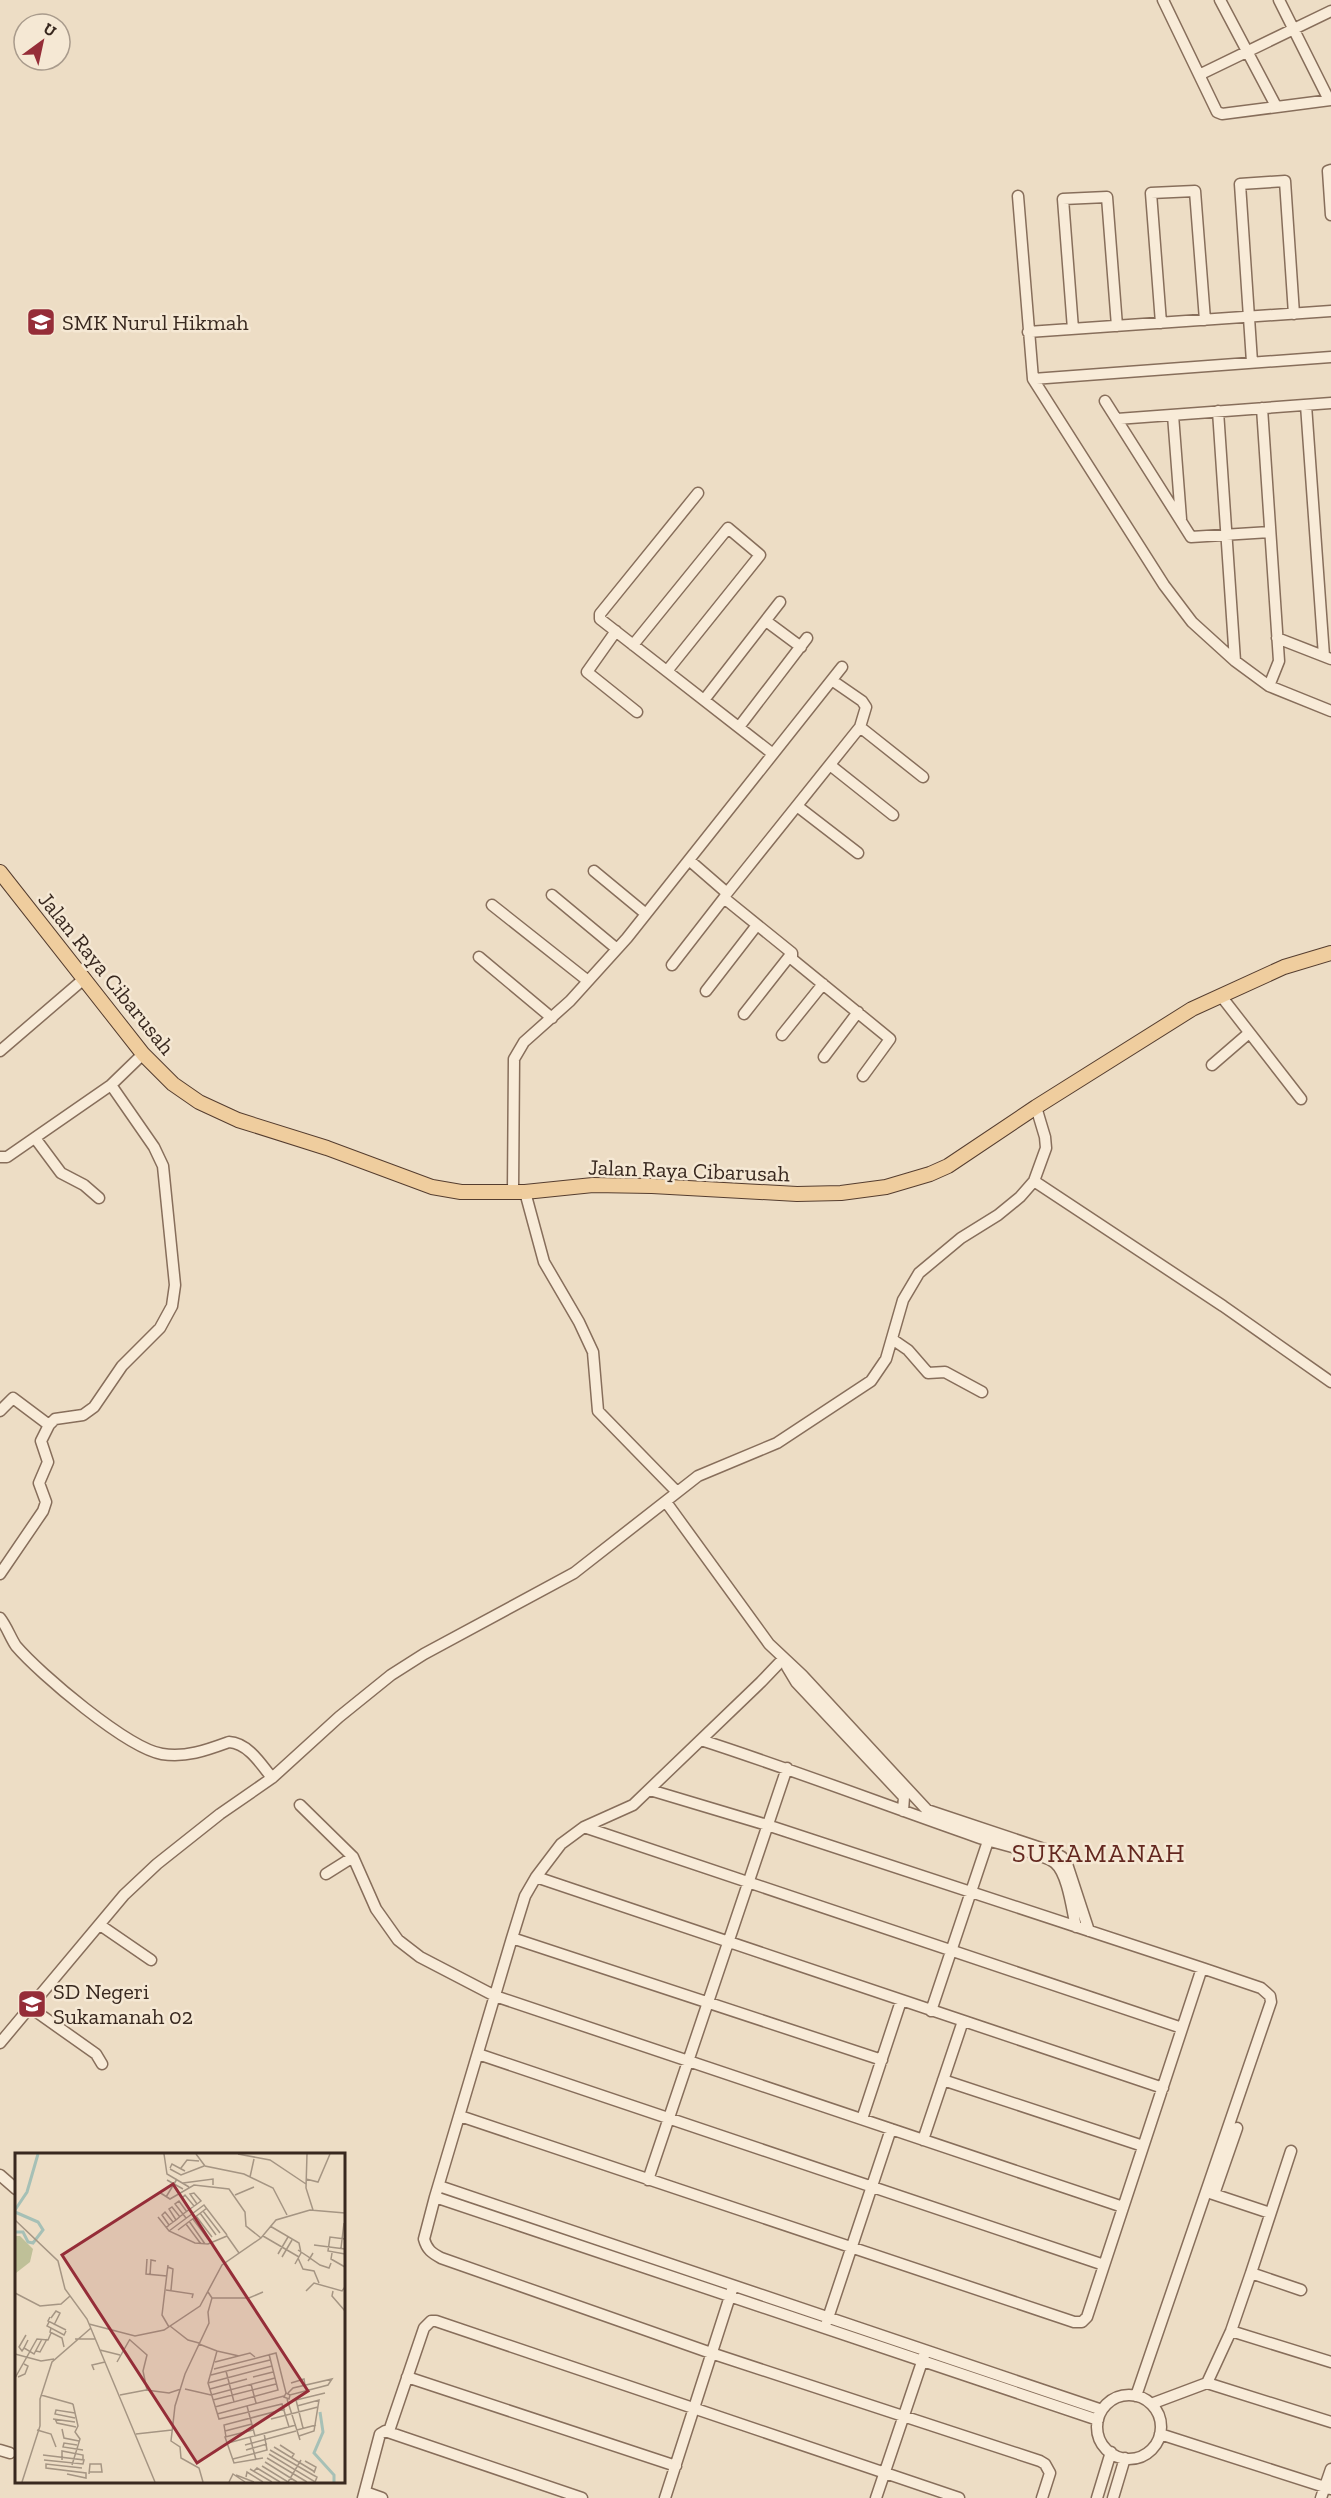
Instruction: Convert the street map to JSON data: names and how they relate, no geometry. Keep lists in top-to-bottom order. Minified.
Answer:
{"streets":{"main road":["Jalan Raya Cibarusah"]},"districts":["SUKAMANAH"],"places":{"school or university":["SMK Nurul Hikmah","SD Negeri Sukamanah 02"]},"north":"top right"}
